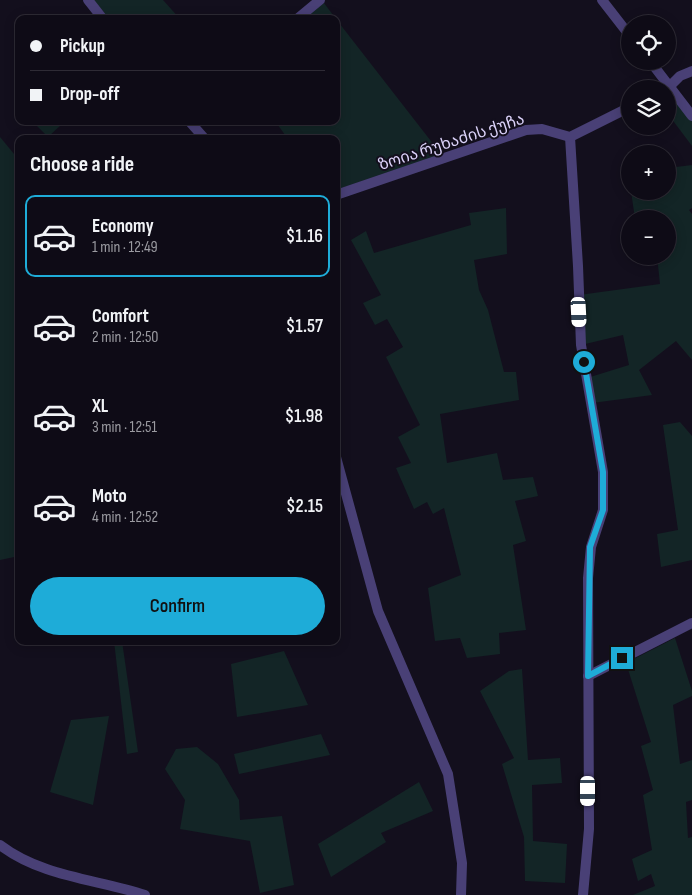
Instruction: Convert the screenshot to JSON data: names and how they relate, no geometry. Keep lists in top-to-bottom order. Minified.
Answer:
{"streets":{"street":["ზოია რუხაძის ქუჩა"]},"page":{"map_buttons":["+","−"],"banner":["Pickup","Drop-off"],"heading":"Choose a ride","list":[{"name":"Economy","note":"1 min · 12:49","value":"$1.16"},{"name":"Comfort","note":"2 min · 12:50","value":"$1.57"},{"name":"XL","note":"3 min · 12:51","value":"$1.98"},{"name":"Moto","note":"4 min · 12:52","value":"$2.15"}],"buttons":"Confirm"}}
